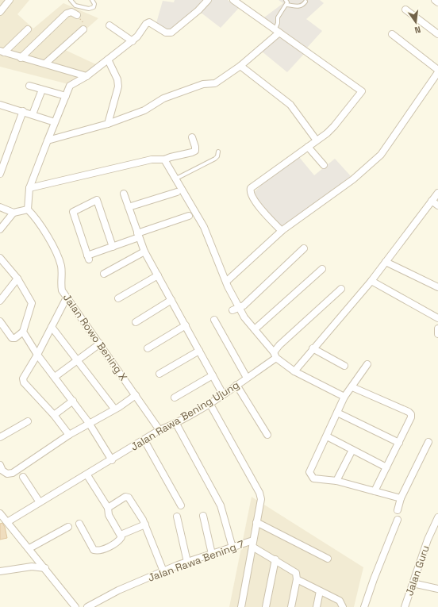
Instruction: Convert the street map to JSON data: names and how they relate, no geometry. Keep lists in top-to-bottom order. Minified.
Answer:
{"streets":{"street":["Jalan Rowo Bening X","Jalan Rawa Bening Ujung","Jalan Rawa Bening 7","Jalan Guru"]},"crossings":[["Jalan Rowo Bening X","Jalan Rawa Bening Ujung"]],"north":"bottom"}
